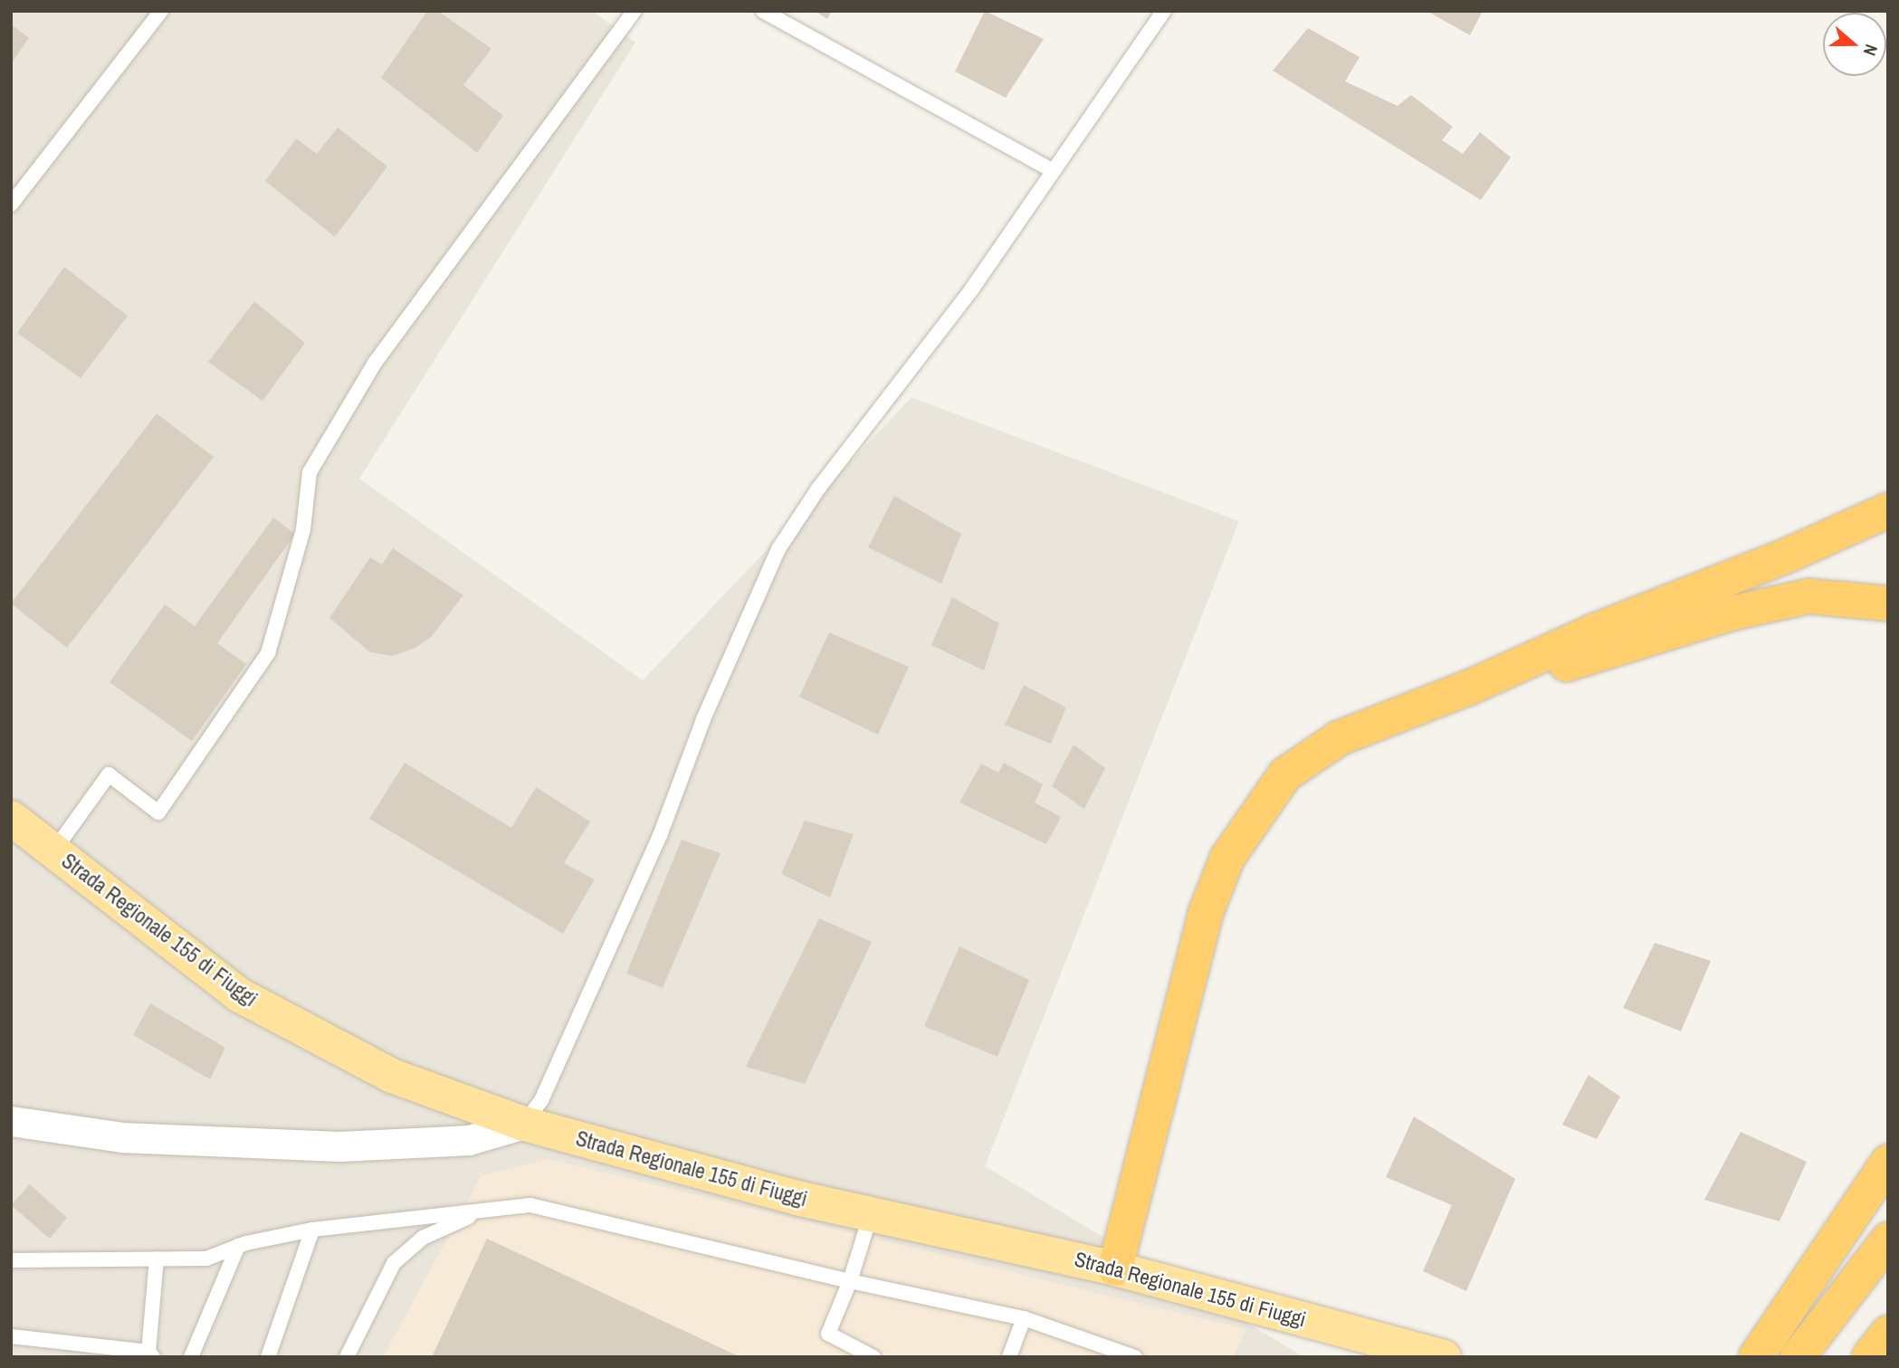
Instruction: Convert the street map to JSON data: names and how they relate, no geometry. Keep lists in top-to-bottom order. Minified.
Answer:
{"streets":{"main road":["Strada Regionale 155 di Fiuggi"]},"north":"right"}
